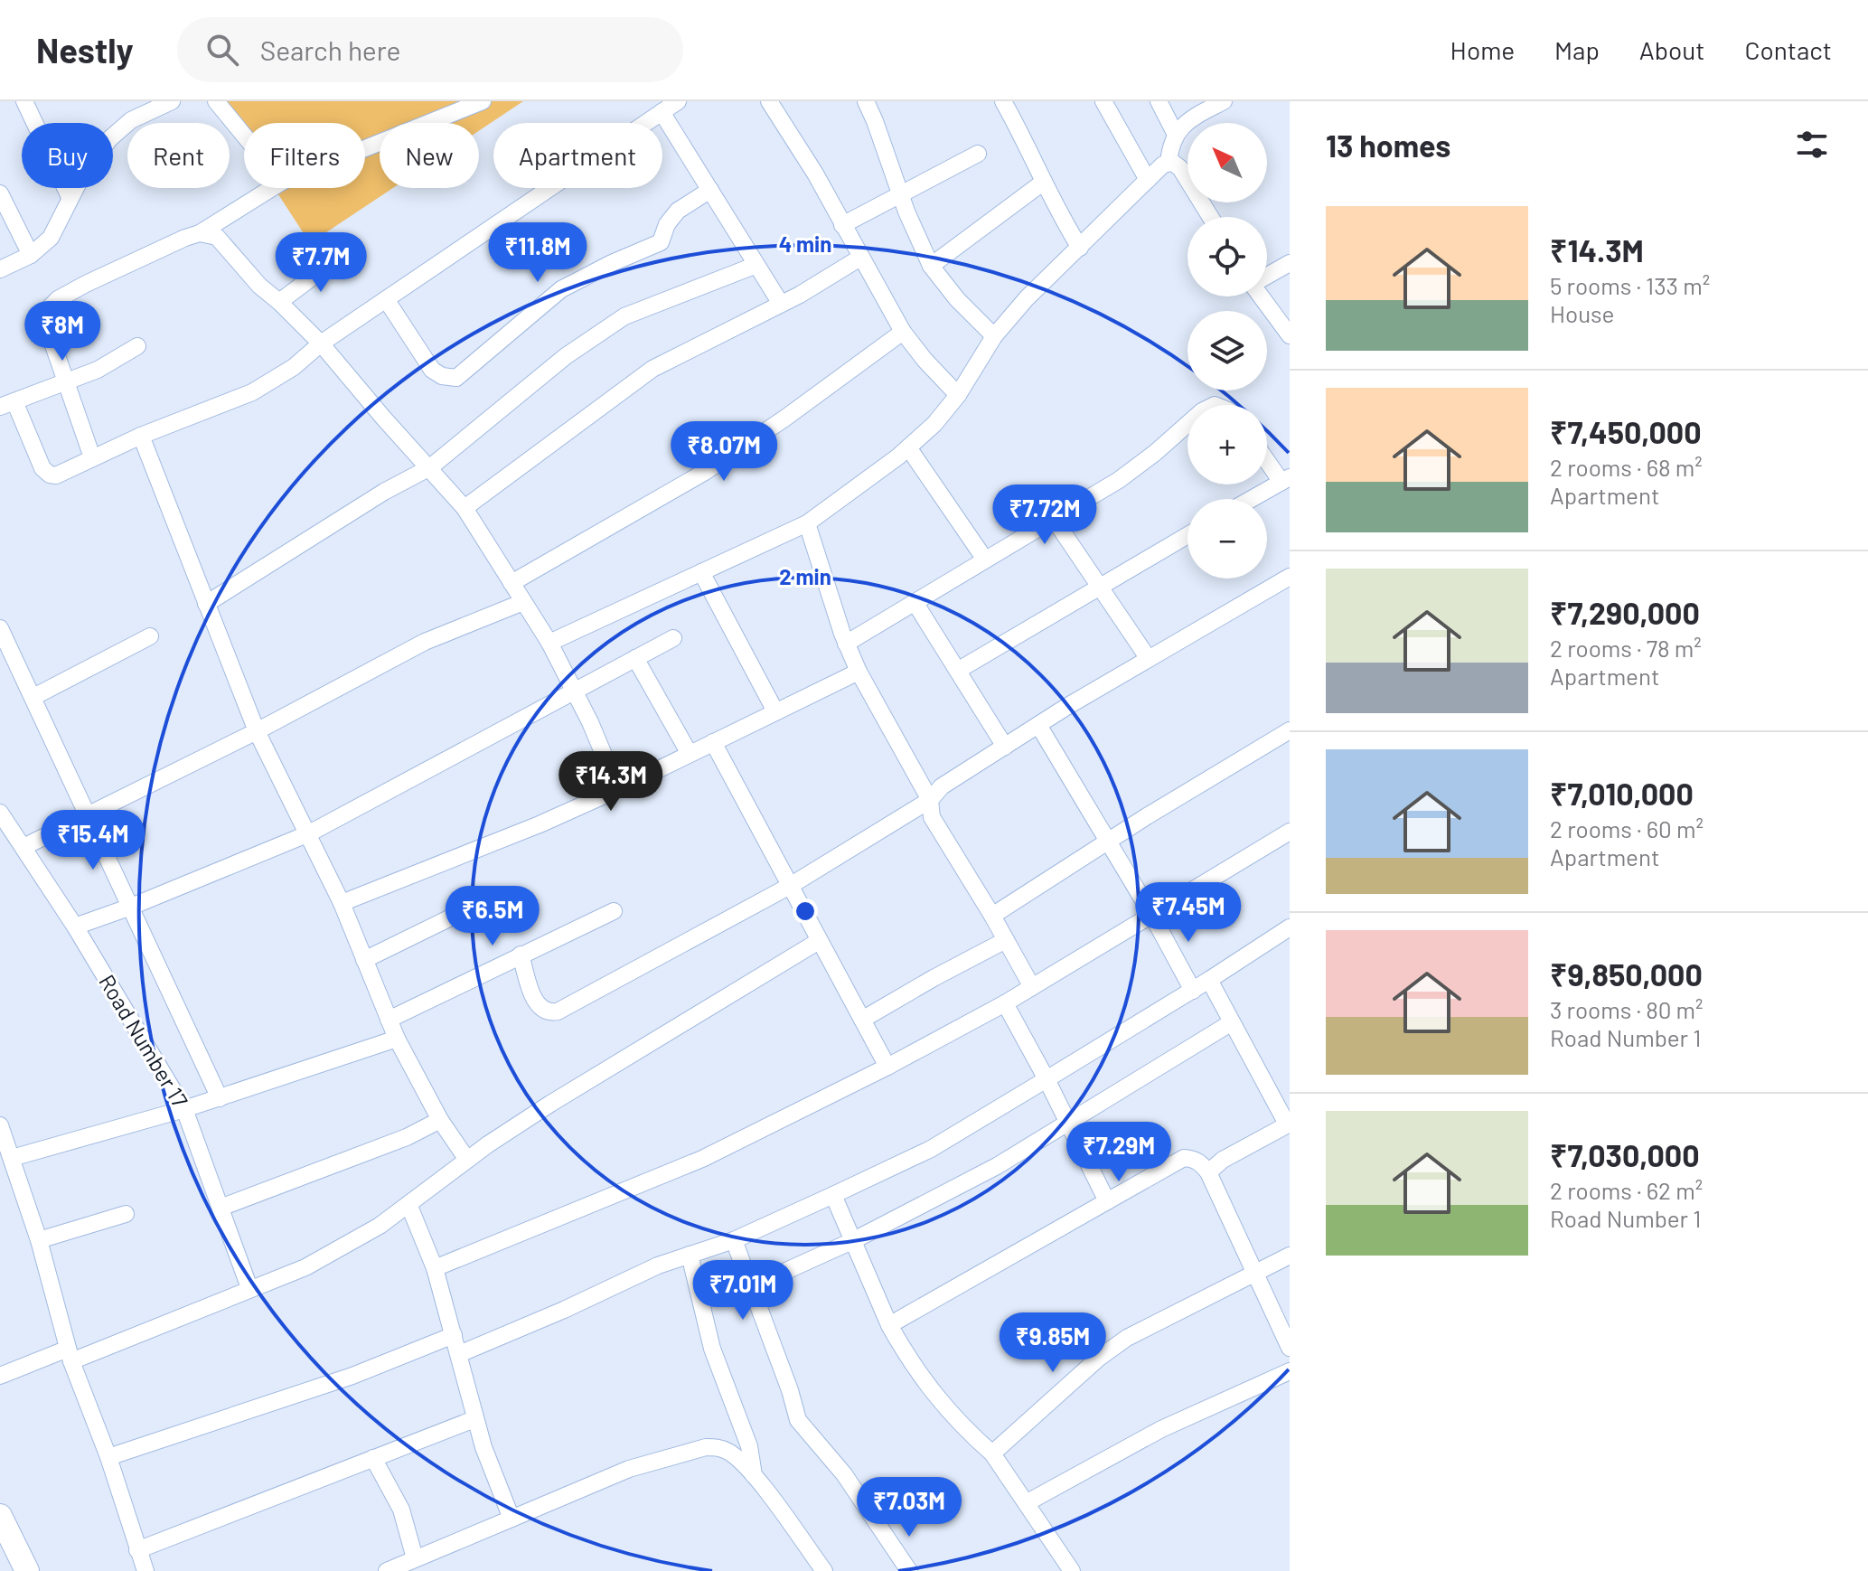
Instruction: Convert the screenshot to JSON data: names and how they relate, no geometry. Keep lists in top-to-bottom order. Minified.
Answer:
{"streets":{"street":["Road Number 17"]},"north":"top left","page":{"header":"Nestly","search":"Search here","nav":["Home","Map","About","Contact"],"heading":"13 homes","map_buttons":["+","−"],"chip":["Buy","Rent","Filters","New","Apartment"],"list":[{"name":"₹14.3M","note":"5 rooms · 133 m² · House"},{"name":"₹7,450,000","note":"2 rooms · 68 m² · Apartment"},{"name":"₹7,290,000","note":"2 rooms · 78 m² · Apartment"},{"name":"₹7,010,000","note":"2 rooms · 60 m² · Apartment"},{"name":"₹9,850,000","note":"3 rooms · 80 m² · Road Number 1"},{"name":"₹7,030,000","note":"2 rooms · 62 m² · Road Number 1"}],"price":["₹11.8M","₹7.7M","₹8M","₹8.07M","₹7.72M","₹14.3M","₹15.4M","₹7.45M","₹6.5M","₹7.29M","₹7.01M","₹9.85M","₹7.03M"]},"rings":["4 min","2 min"]}
